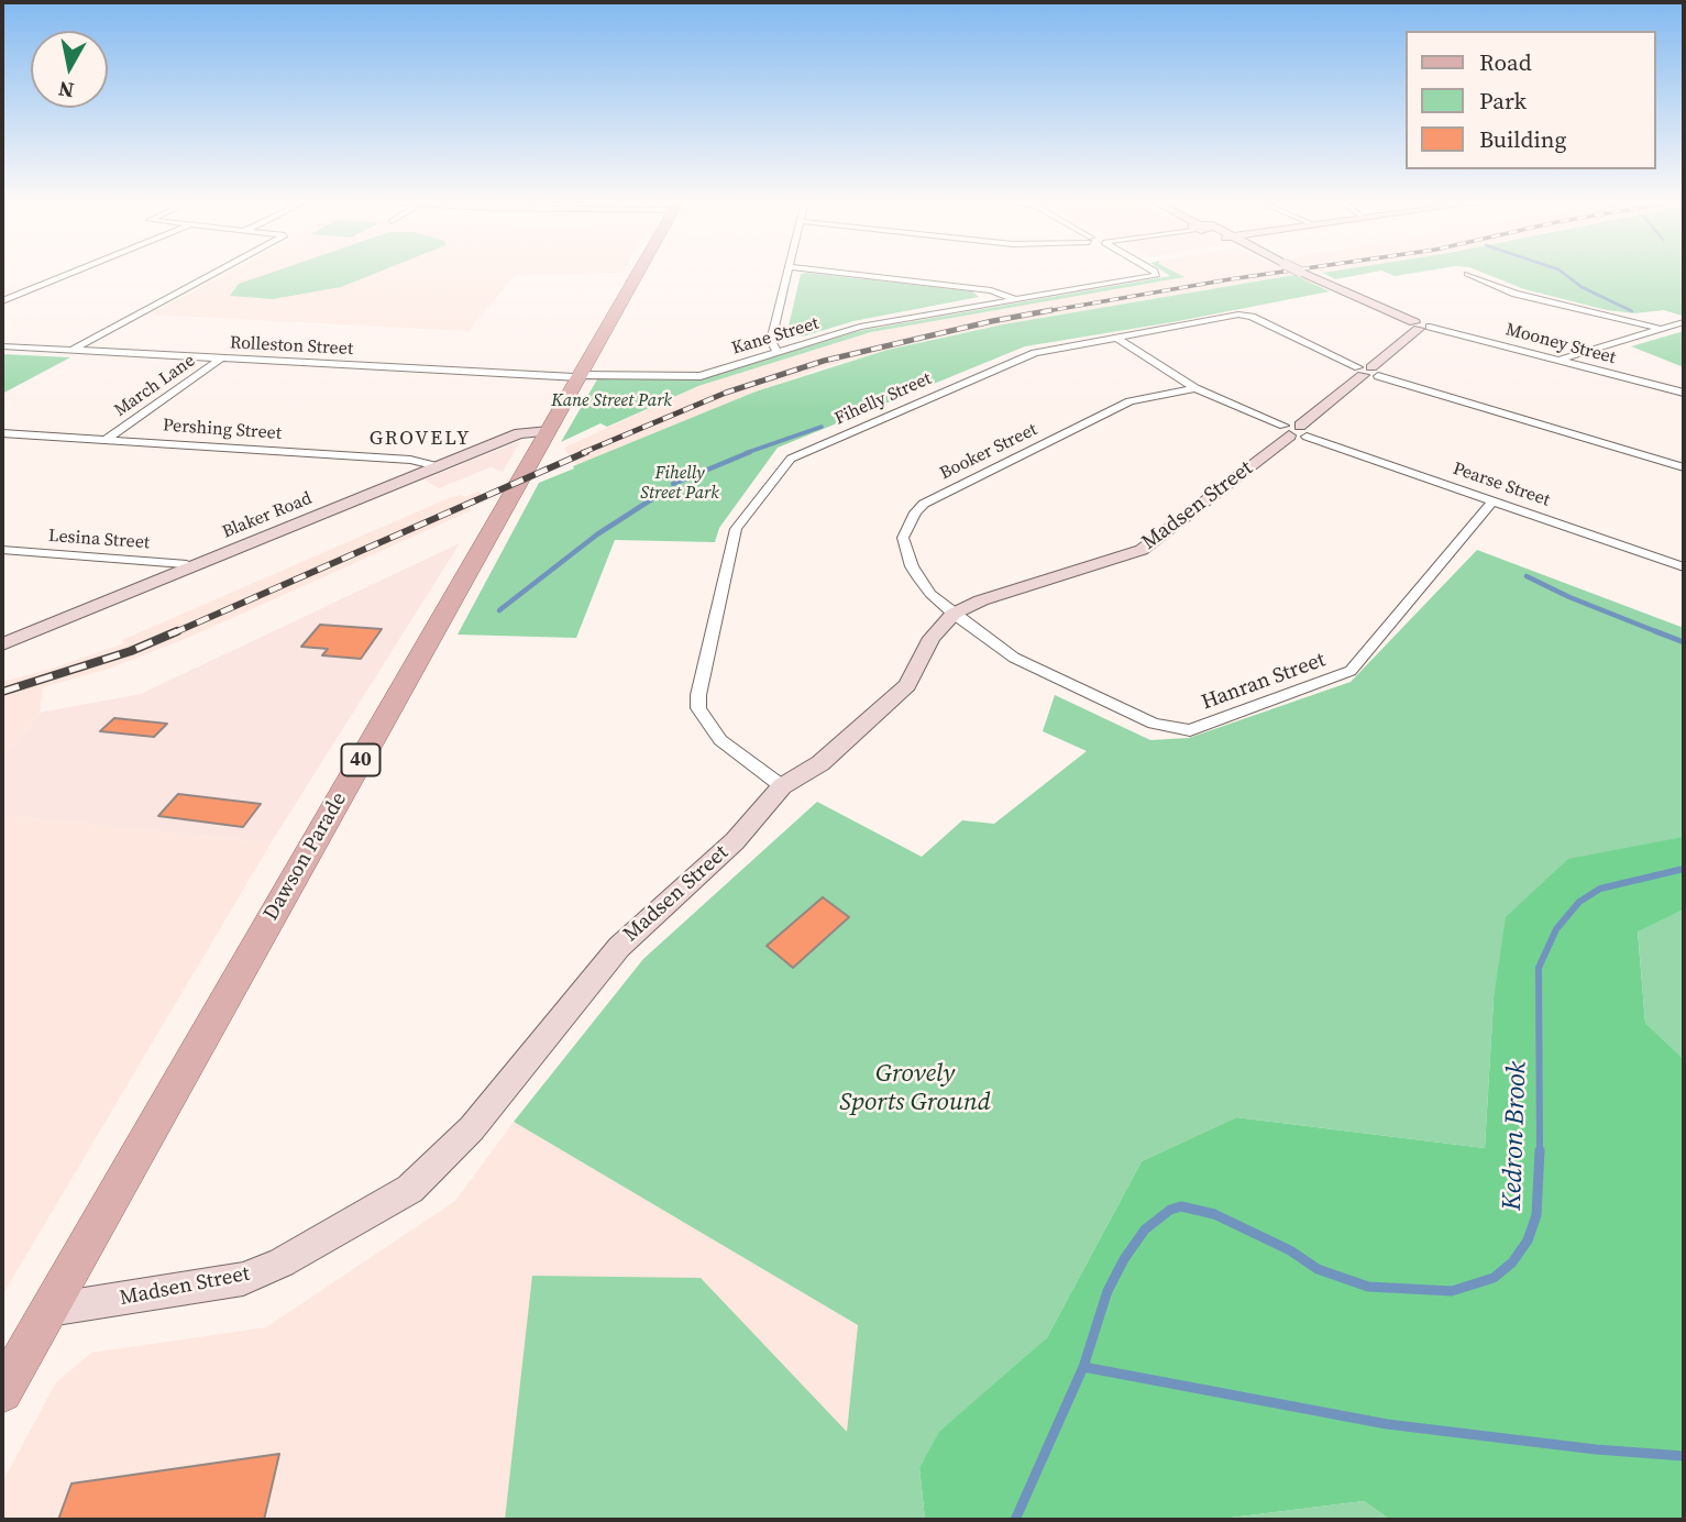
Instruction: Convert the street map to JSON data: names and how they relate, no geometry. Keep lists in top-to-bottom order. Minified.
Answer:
{"streets":{"main road":["40","Dawson Parade"],"street":["Kane Street","Mooney Street","Rolleston Street","March Lane","Fihelly Street","Pershing Street","Booker Street","Pearse Street","Madsen Street","Blaker Road","Lesina Street","Hanran Street"]},"crossings":[["Kane Street","Rolleston Street"],["Kane Street","Dawson Parade"],["Mooney Street","Madsen Street"],["Rolleston Street","March Lane"],["Rolleston Street","Dawson Parade"],["March Lane","Pershing Street"],["Fihelly Street","Pearse Street"],["Fihelly Street","Madsen Street"],["Pershing Street","Blaker Road"],["Booker Street","Pearse Street"],["Booker Street","Madsen Street"],["Booker Street","Hanran Street"],["Pearse Street","Madsen Street"],["Pearse Street","Hanran Street"],["Madsen Street","Hanran Street"],["Madsen Street","Dawson Parade"],["Blaker Road","Lesina Street"],["Blaker Road","Dawson Parade"]],"districts":["GROVELY"],"water":["Kedron Brook"],"parks":["Kane Street Park","Fihelly Street Park","Grovely Sports Ground"],"legend":["Road","Park","Building"],"north":"bottom"}
